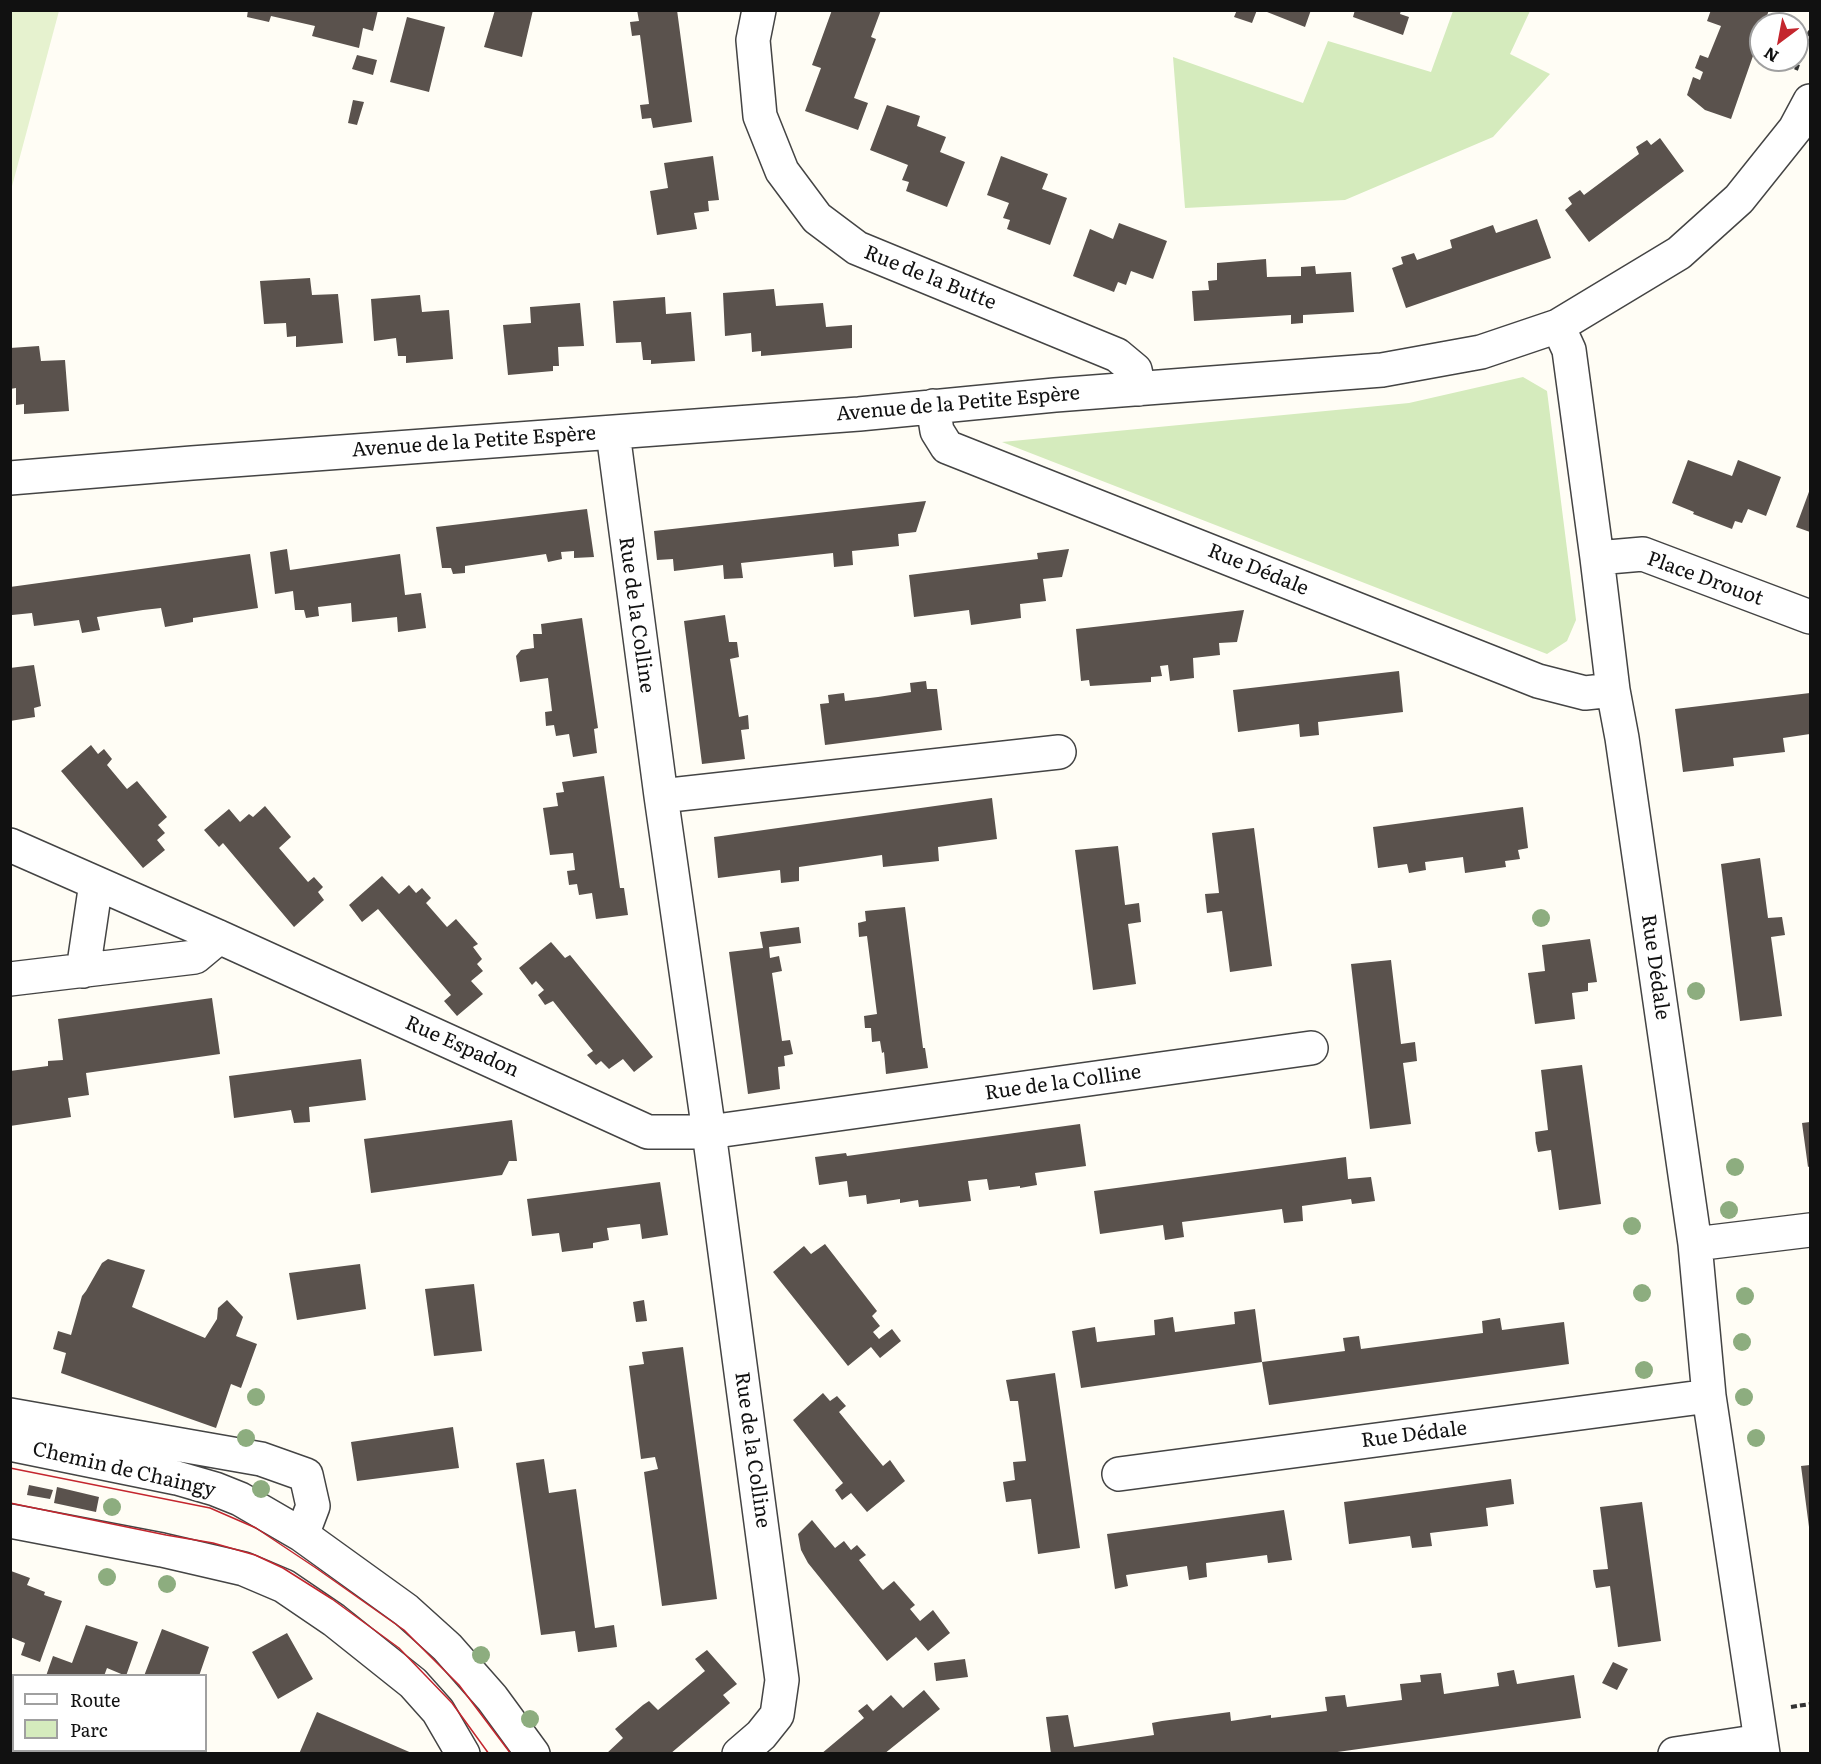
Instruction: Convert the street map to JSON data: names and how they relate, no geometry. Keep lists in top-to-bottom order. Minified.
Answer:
{"streets":{"street":["Rue de la Butte","Avenue de la Petite Espère","Rue Dédale","Place Drouot","Rue de la Colline","Rue Espadon","Chemin de Chaingy"]},"crossings":[["Rue de la Butte","Avenue de la Petite Espère"],["Avenue de la Petite Espère","Rue Dédale"],["Avenue de la Petite Espère","Rue de la Colline"],["Rue Dédale","Place Drouot"],["Rue de la Colline","Rue Espadon"]],"legend":["Route","Parc"],"north":"bottom left"}
